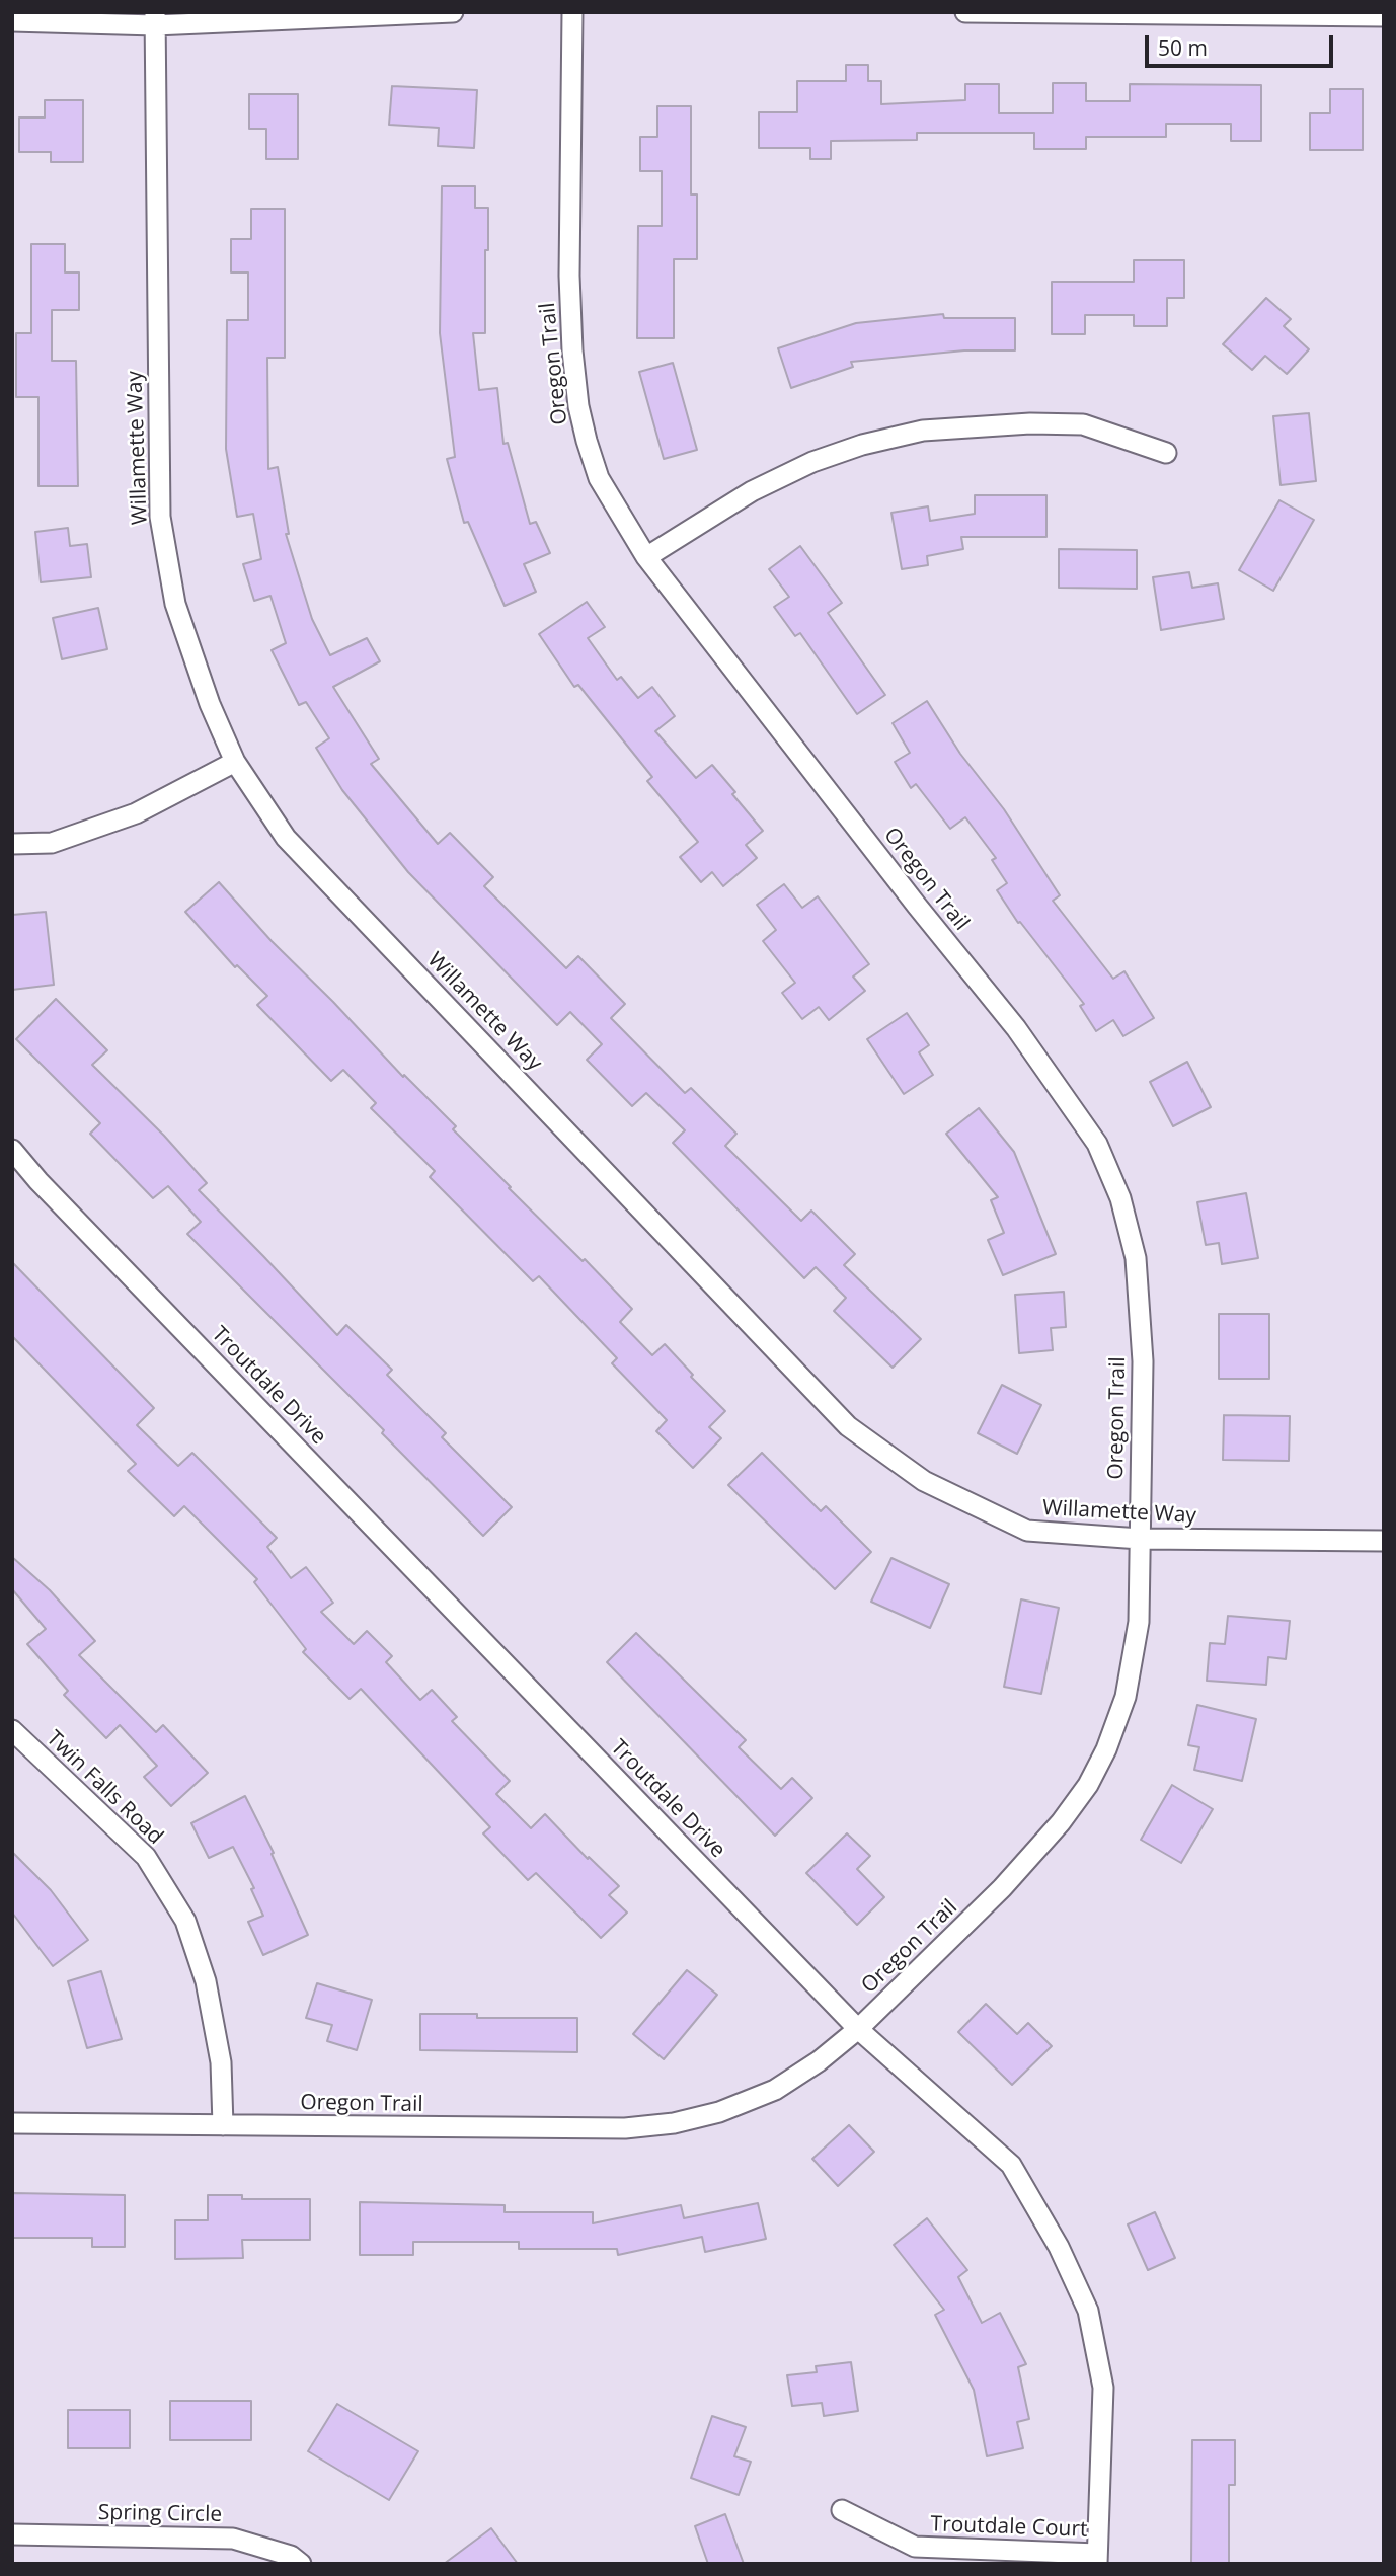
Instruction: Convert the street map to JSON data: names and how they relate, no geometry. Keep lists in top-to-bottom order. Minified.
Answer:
{"streets":{"street":["Oregon Trail","Willamette Way","Troutdale Drive","Twin Falls Road","Spring Circle","Troutdale Court"]},"crossings":[["Oregon Trail","Willamette Way"],["Oregon Trail","Troutdale Drive"],["Oregon Trail","Twin Falls Road"],["Troutdale Drive","Troutdale Court"]],"scale_bar":"50 m"}
